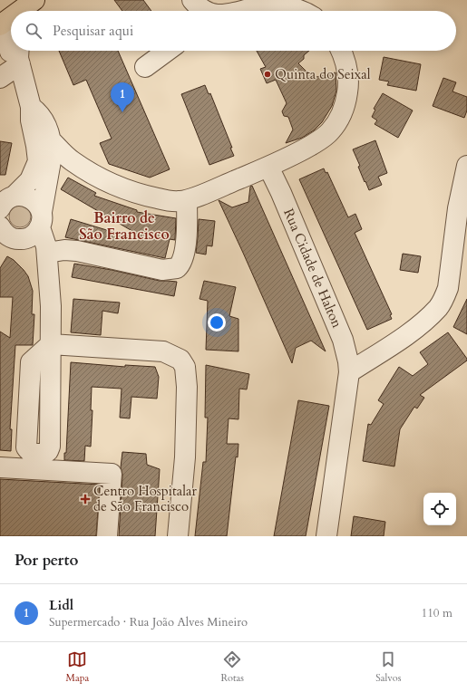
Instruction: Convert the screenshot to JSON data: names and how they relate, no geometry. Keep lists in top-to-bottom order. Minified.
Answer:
{"streets":{"street":["Rua Cidade de Halton"]},"districts":["Bairro de São Francisco"],"places":{"other":["Quinta do Seixal"],"health":["Centro Hospitalar de São Francisco"]},"page":{"search":"Pesquisar aqui","pins":"1","heading":"Por perto","list":[{"mark":"1","name":"Lidl","note":"Supermercado · Rua João Alves Mineiro","value":"110 m"}],"nav":["Mapa","Rotas","Salvos"]}}
